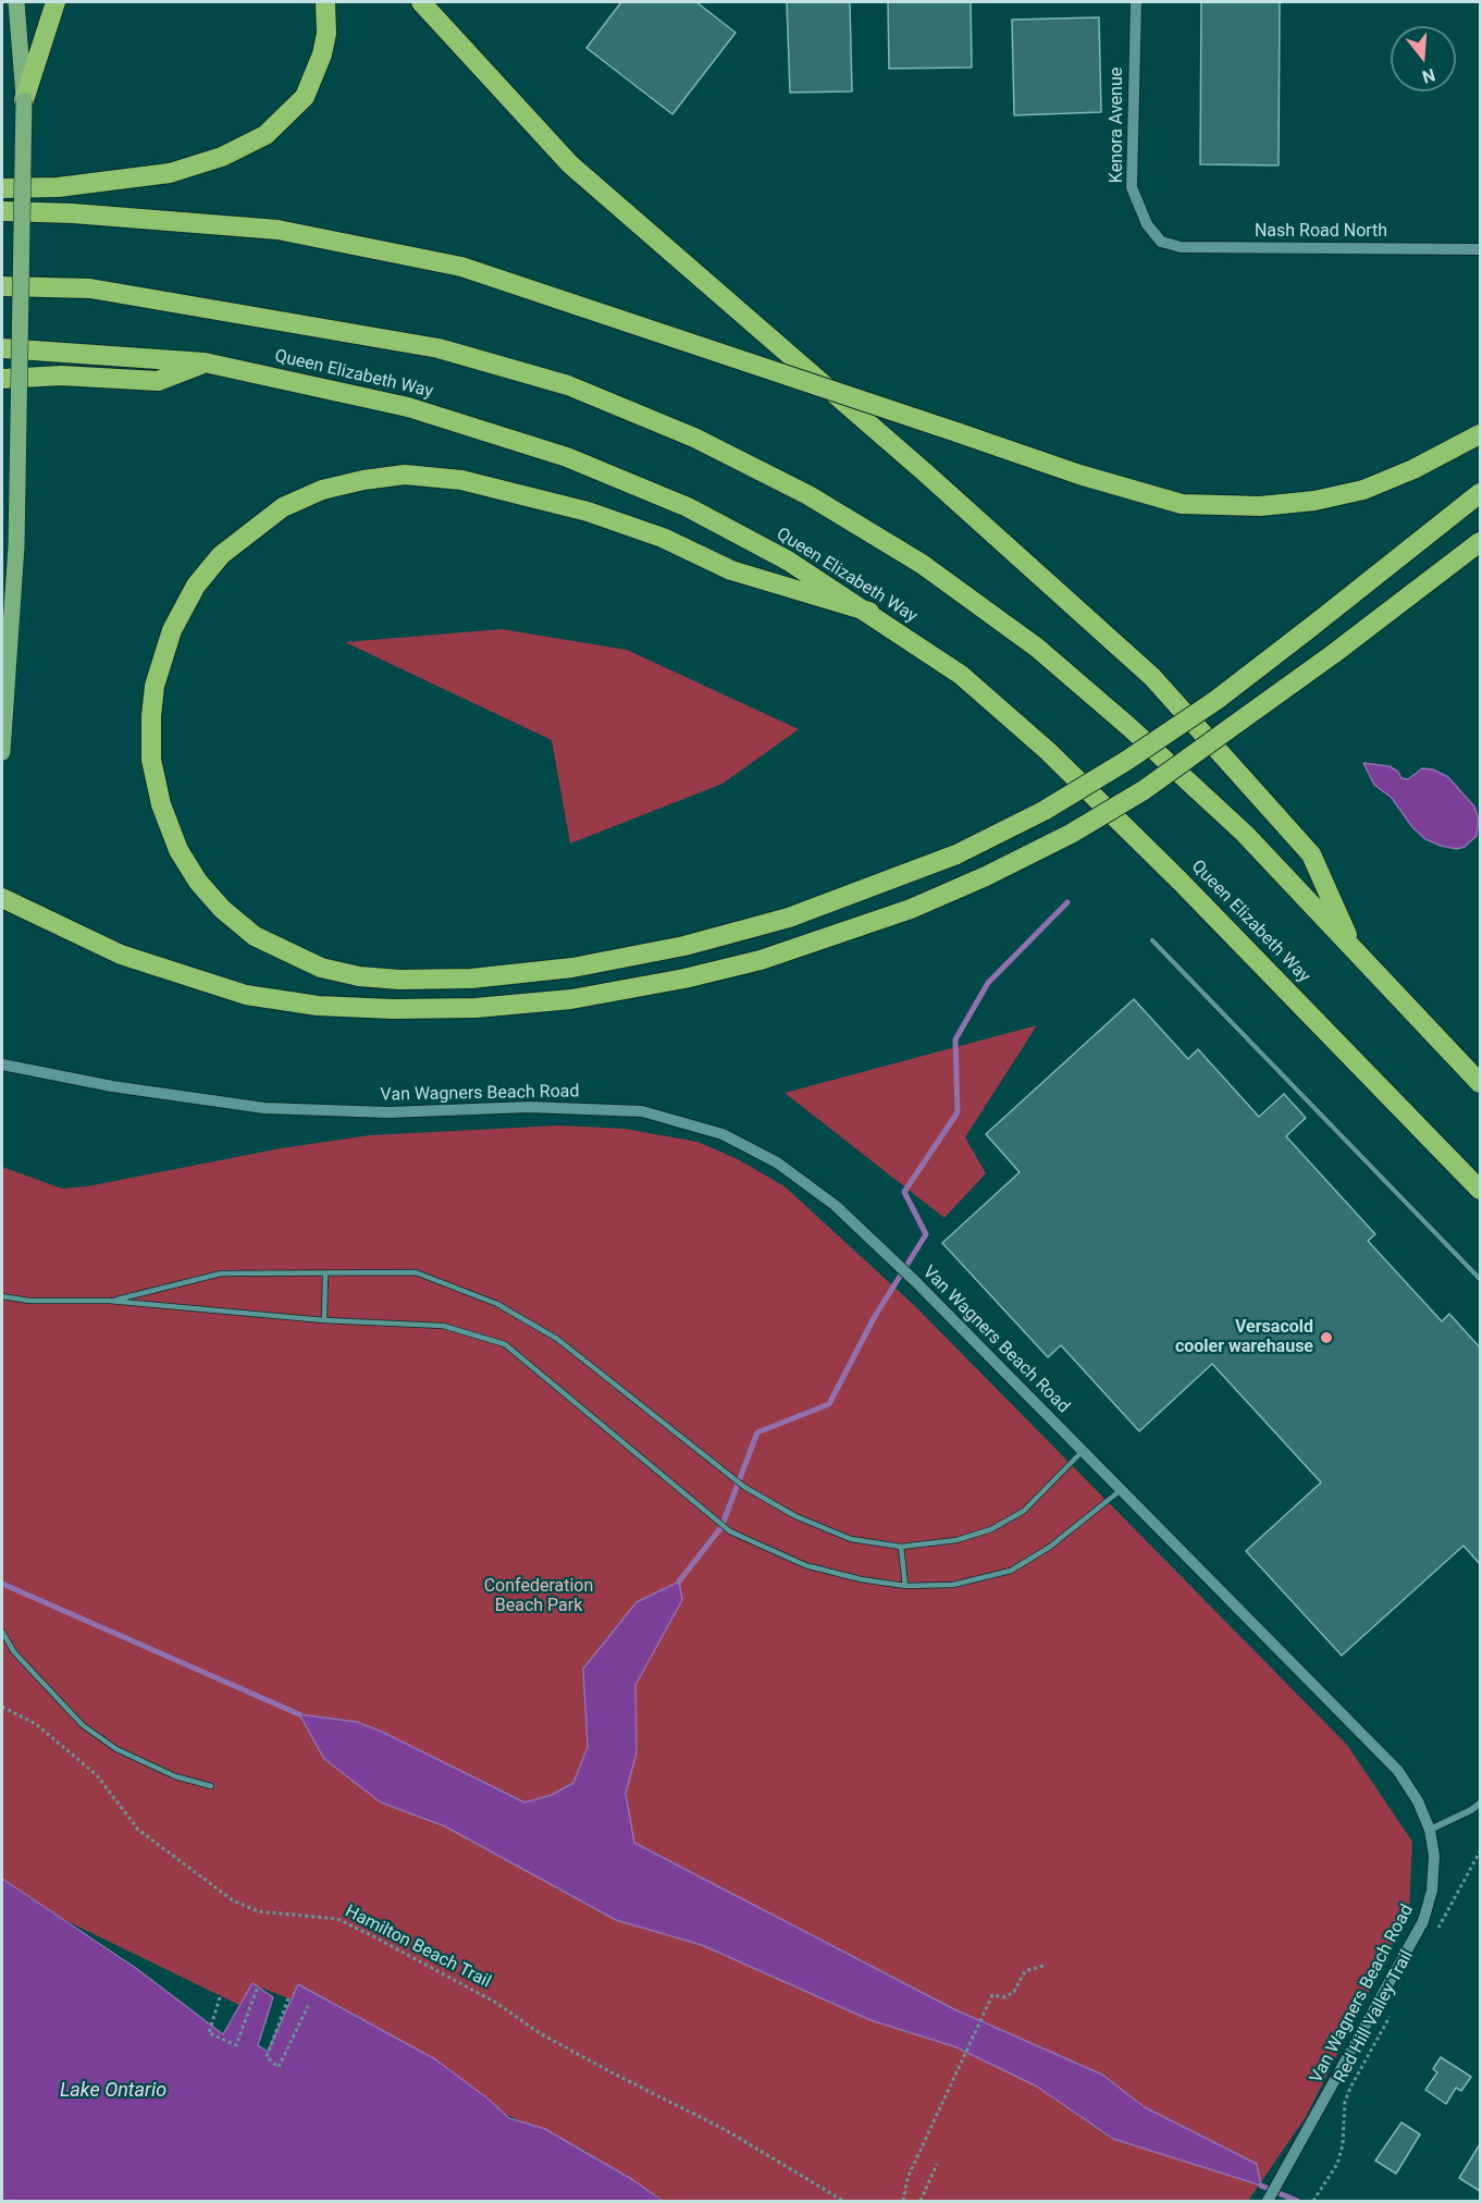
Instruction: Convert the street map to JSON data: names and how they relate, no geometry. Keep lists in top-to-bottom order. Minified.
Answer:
{"streets":{"highway":["Queen Elizabeth Way"],"street":["Kenora Avenue","Nash Road North","Van Wagners Beach Road"],"path":["Hamilton Beach Trail","Red Hill Valley Trail"]},"crossings":[["Kenora Avenue","Nash Road North"]],"water":["Lake Ontario"],"parks":["Confederation Beach Park"],"places":["Versacold cooler warehause"],"north":"bottom"}
